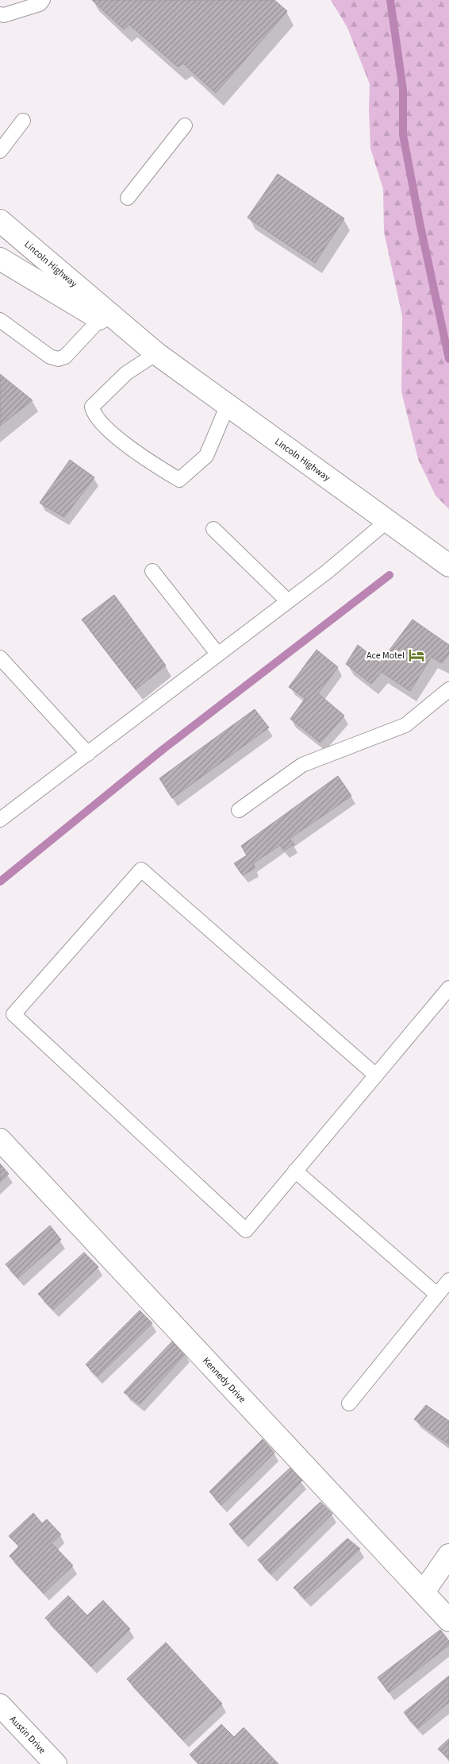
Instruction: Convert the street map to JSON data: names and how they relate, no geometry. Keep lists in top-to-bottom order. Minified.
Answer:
{"streets":{"street":["Lincoln Highway","Kennedy Drive","Austin Drive"]},"places":{"hotel":["Ace Motel"]}}
